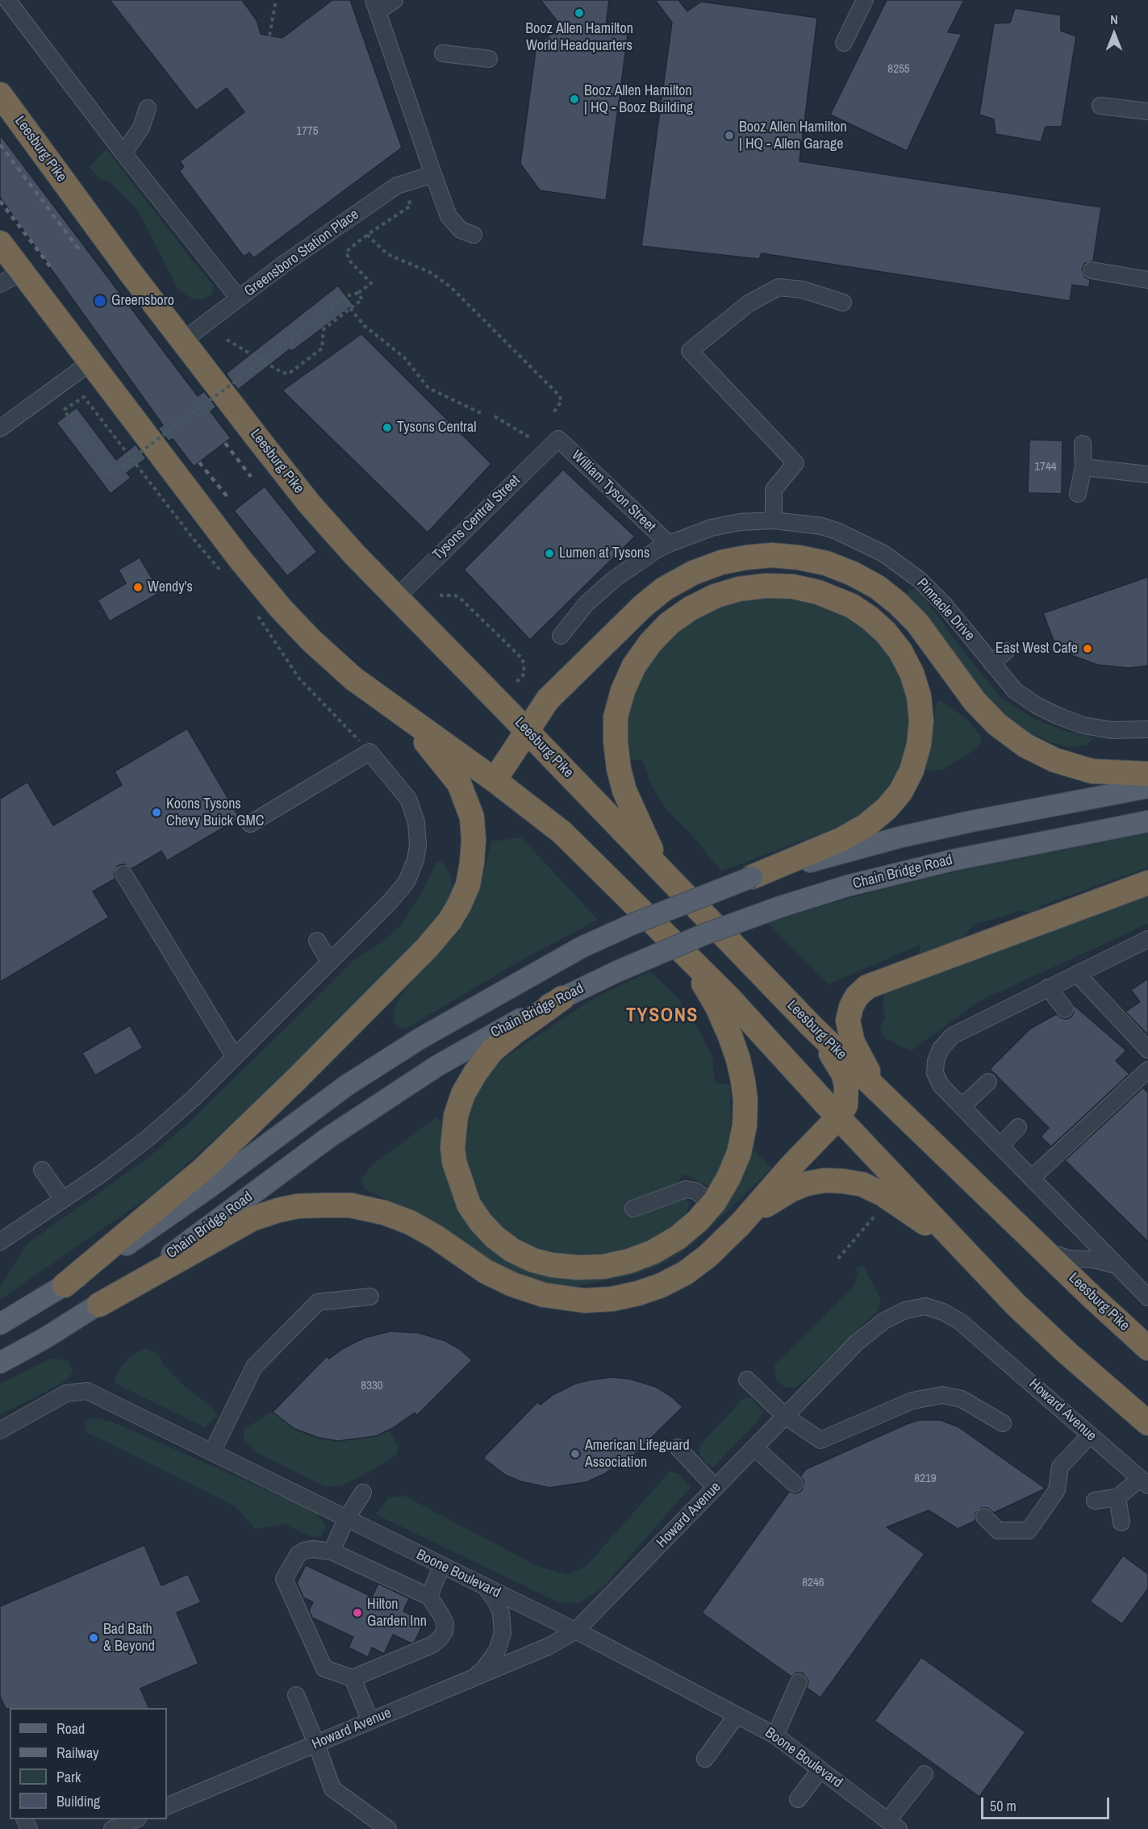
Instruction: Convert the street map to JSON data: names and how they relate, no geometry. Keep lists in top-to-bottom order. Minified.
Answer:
{"streets":{"highway":["Leesburg Pike"],"main road":["Chain Bridge Road"],"street":["Greensboro Station Place","William Tyson Street","Tysons Central Street","Pinnacle Drive","Howard Avenue","Boone Boulevard"]},"crossings":[["Leesburg Pike","Tysons Central Street"],["William Tyson Street","Tysons Central Street"],["William Tyson Street","Pinnacle Drive"],["Howard Avenue","Boone Boulevard"]],"districts":["TYSONS"],"places":["Booz Allen Hamilton World Headquarters","Booz Allen Hamilton | HQ - Booz Building","Booz Allen Hamilton | HQ - Allen Garage","Greensboro","Tysons Central","Lumen at Tysons","Wendy's","East West Cafe","Koons Tysons Chevy Buick GMC","American Lifeguard Association","Hilton Garden Inn","Bad Bath & Beyond"],"house_numbers":["8255","1775","1744","8330","8219","8246"],"legend":["Road","Railway","Park","Building"],"scale_bar":"50 m","north":"top"}
